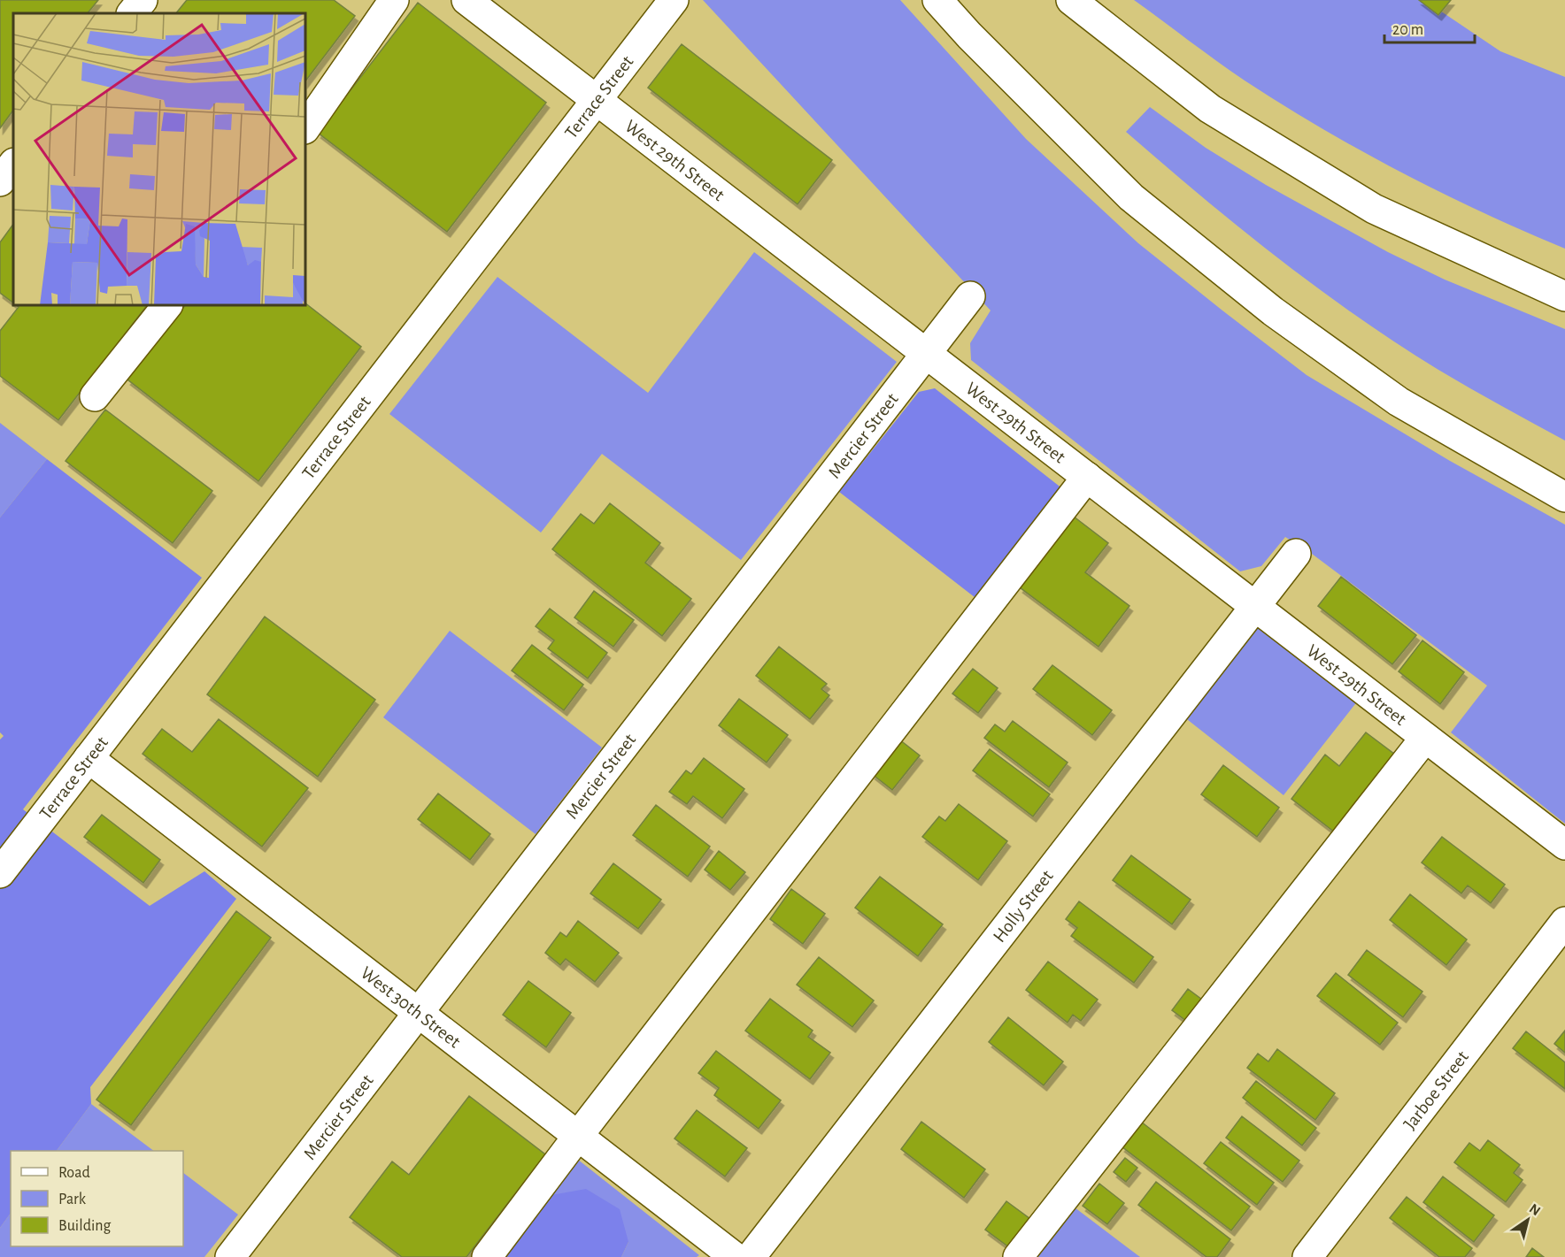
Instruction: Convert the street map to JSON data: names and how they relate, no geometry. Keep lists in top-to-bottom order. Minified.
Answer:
{"streets":{"main road":["Terrace Street","West 29th Street","Mercier Street","Holly Street","West 30th Street","Jarboe Street"]},"crossings":[["Terrace Street","West 29th Street"],["Terrace Street","West 30th Street"],["West 29th Street","Mercier Street"],["West 29th Street","Holly Street"],["Mercier Street","West 30th Street"]],"legend":["Road","Park","Building"],"scale_bar":"20 m","north":"top right"}
